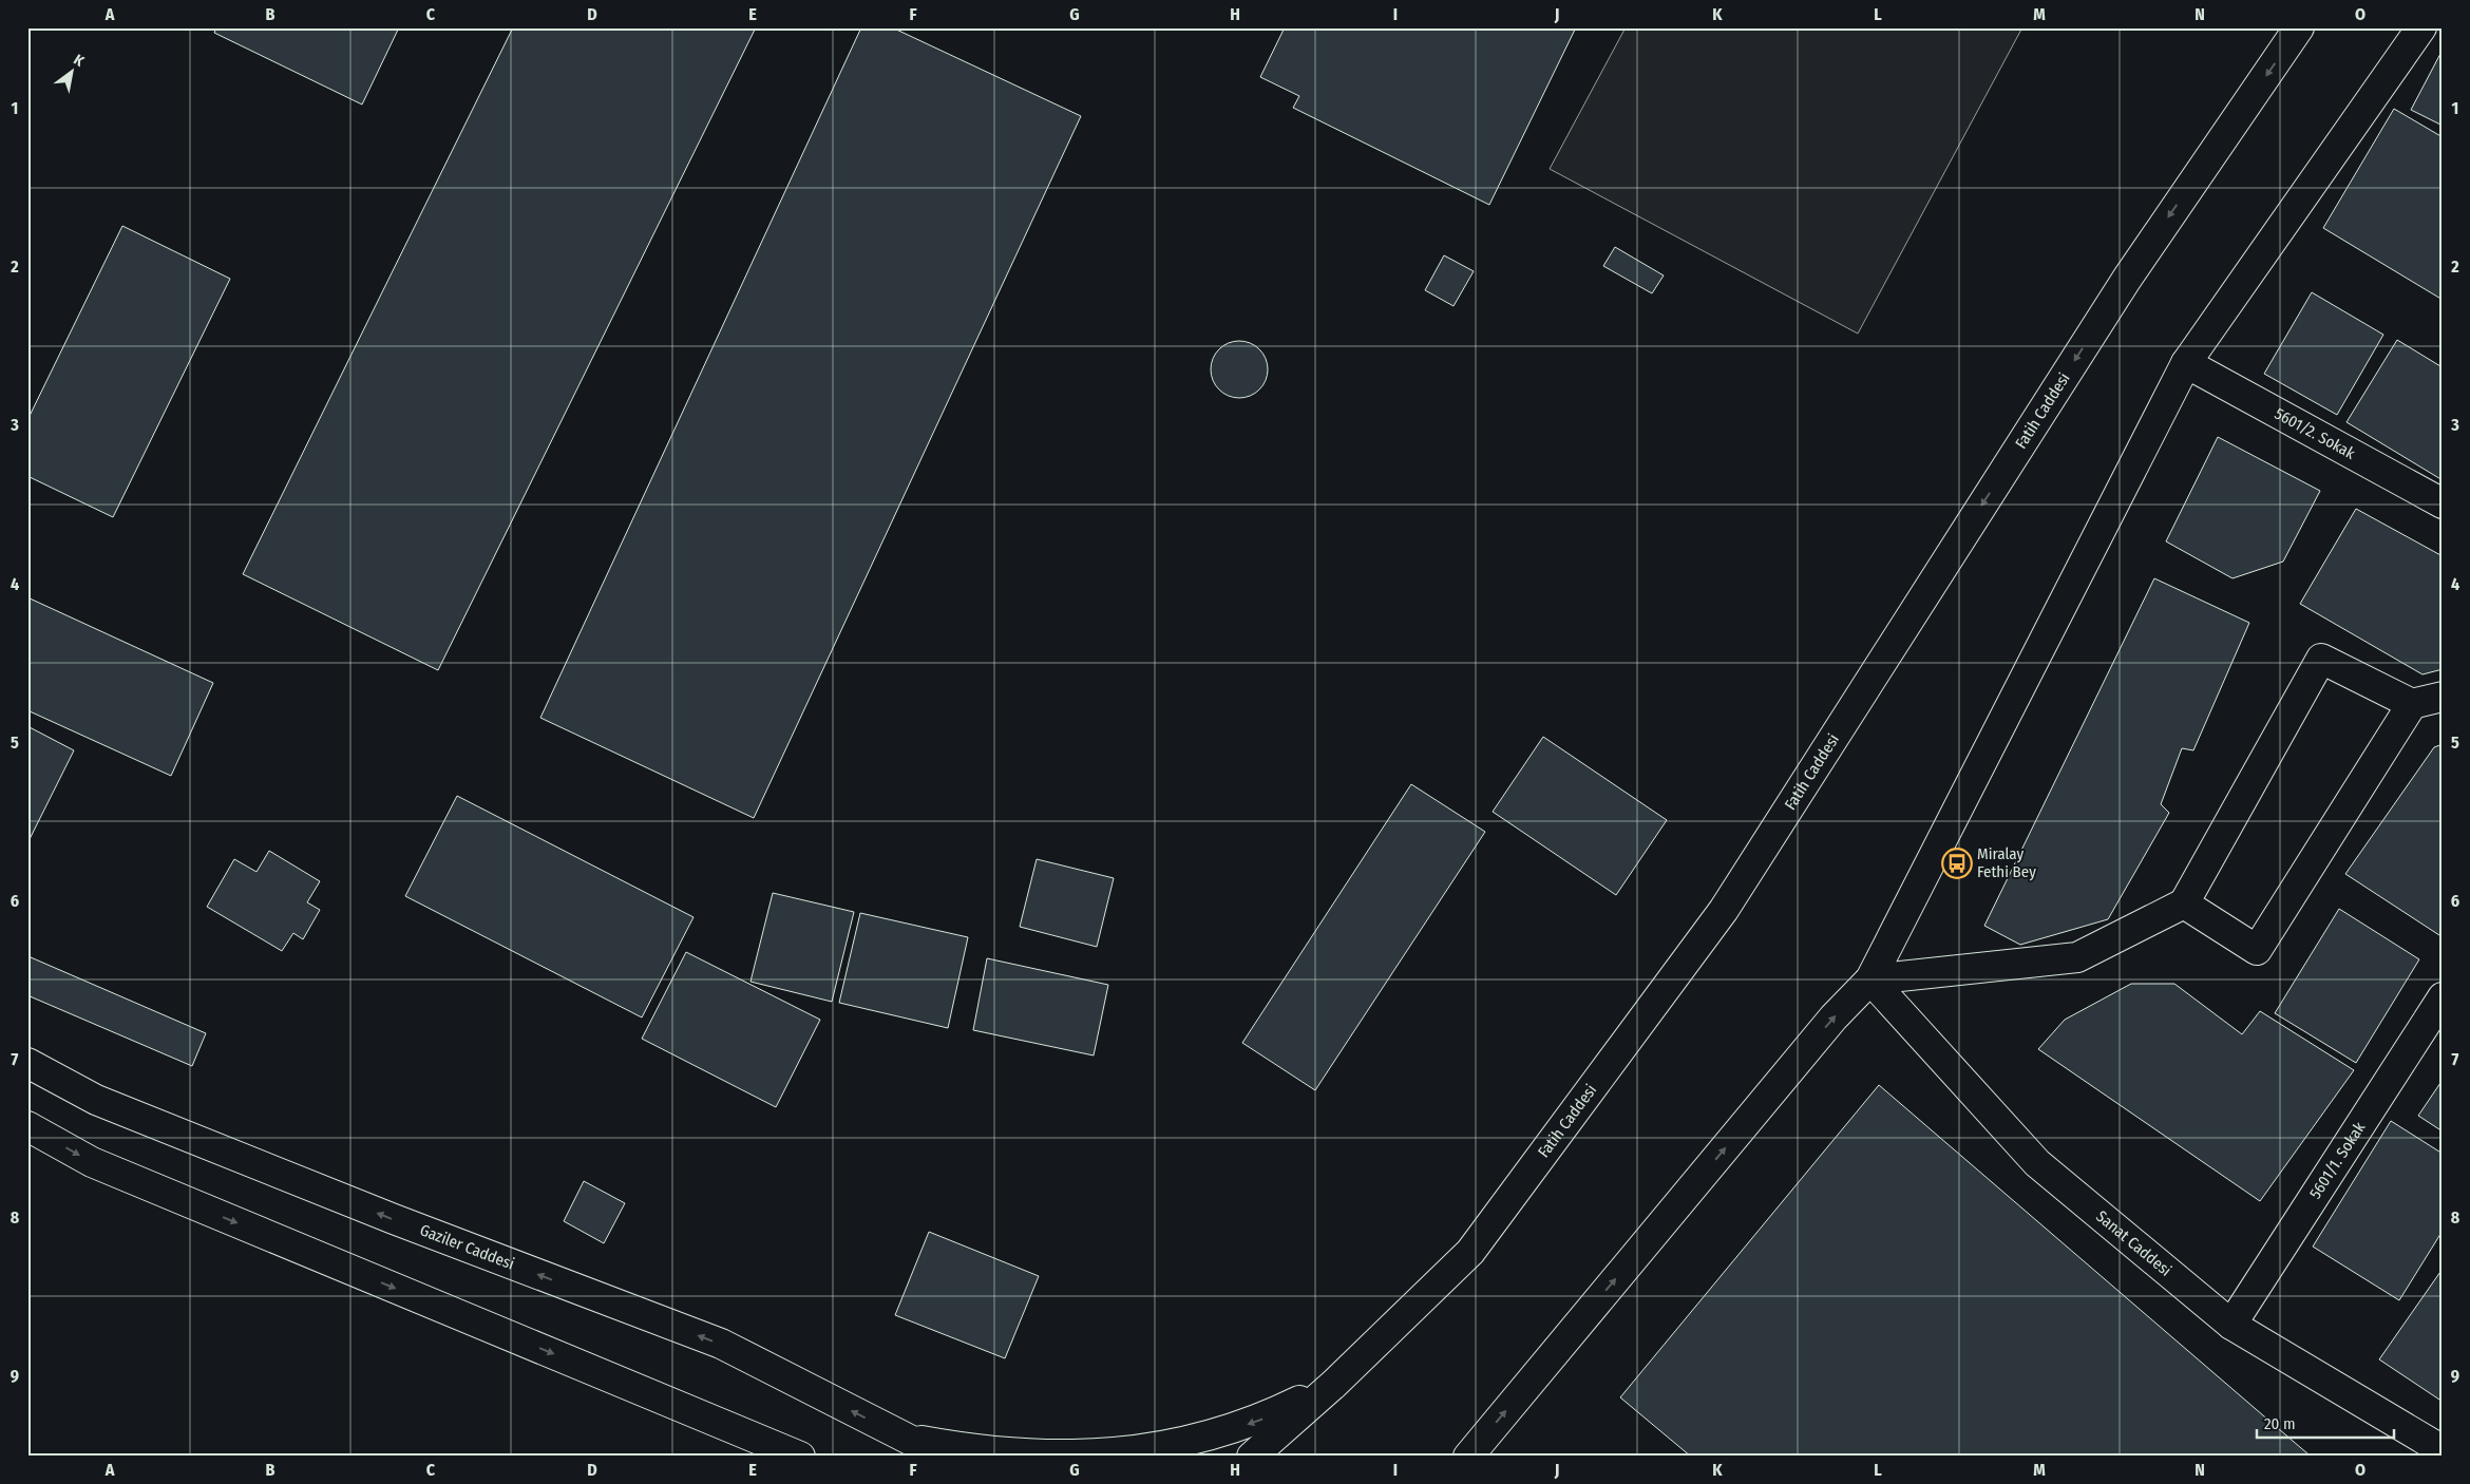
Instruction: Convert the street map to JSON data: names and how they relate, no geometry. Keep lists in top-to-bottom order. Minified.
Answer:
{"streets":{"main road":["Fatih Caddesi","5601/2. Sokak","5601/1. Sokak","Sanat Caddesi","Gaziler Caddesi"]},"crossings":[["5601/1. Sokak","Sanat Caddesi"]],"places":{"bus stop":["Miralay Fethi Bey"]},"scale_bar":"20 m","north":"top right","grid":{"columns":["A","B","C","D","E","F","G","H","I","J","K","L","M","N","O"],"rows":["1","2","3","4","5","6","7","8","9"]}}
